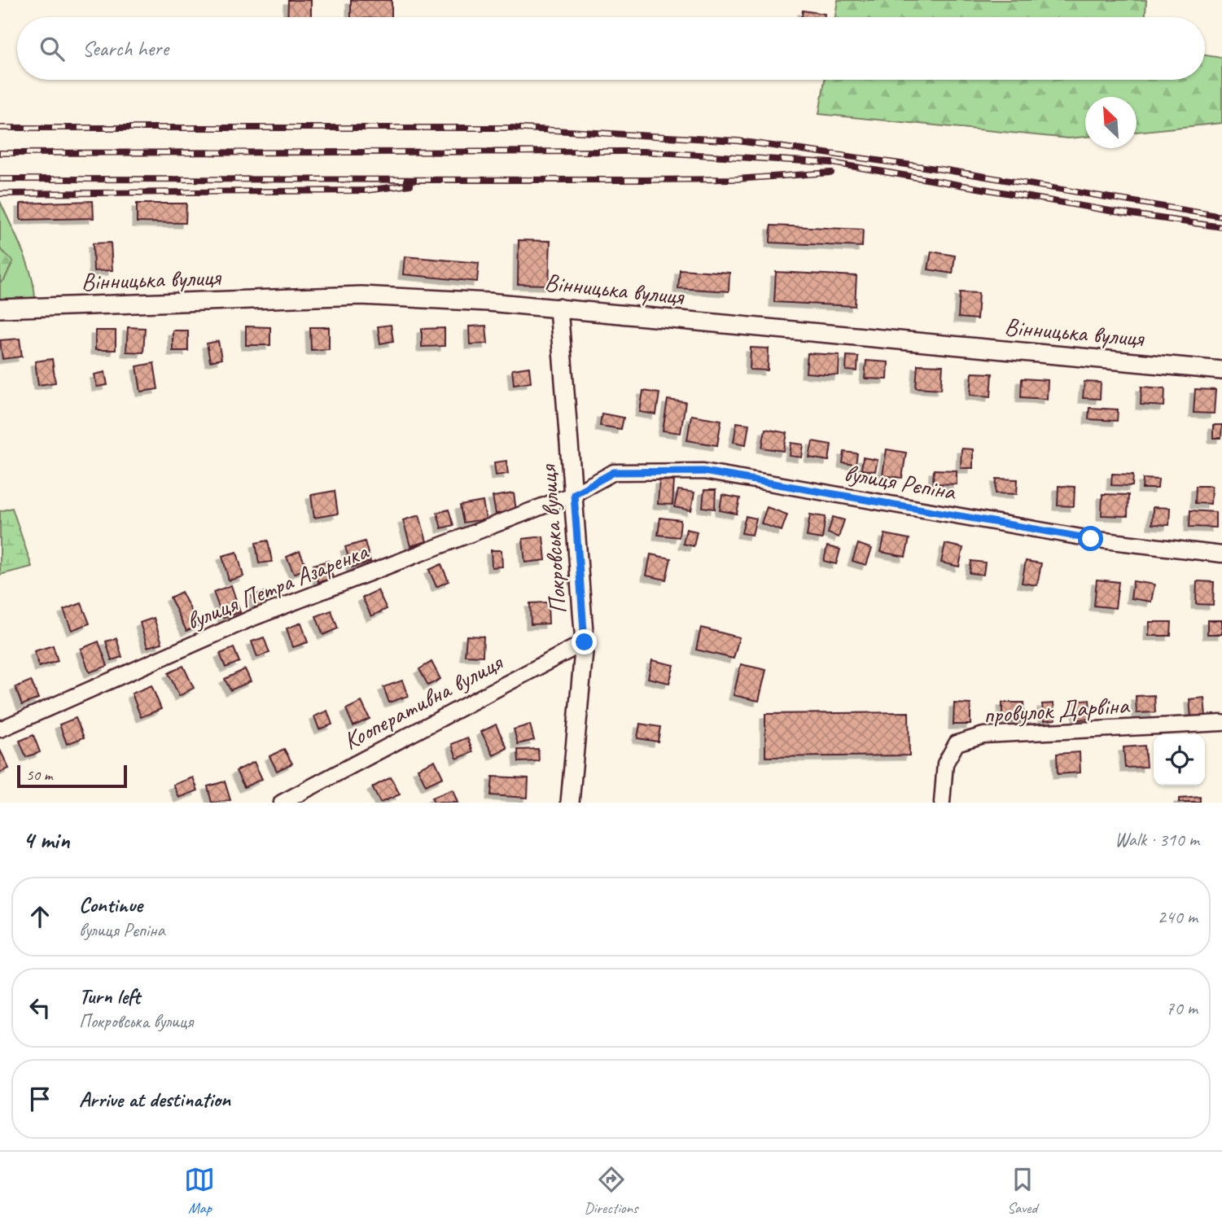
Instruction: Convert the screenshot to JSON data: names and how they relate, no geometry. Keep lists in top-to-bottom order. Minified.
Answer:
{"streets":{"street":["Вінницька вулиця","вулиця Рєпіна","Покровська вулиця","вулиця Петра Азаренка","Кооперативна вулиця","провулок Дарвіна"]},"crossings":[["Вінницька вулиця","Покровська вулиця"],["вулиця Рєпіна","Покровська вулиця"],["вулиця Рєпіна","вулиця Петра Азаренка"],["Покровська вулиця","вулиця Петра Азаренка"],["Покровська вулиця","Кооперативна вулиця"]],"scale_bar":"50 m","north":"top left","page":{"search":"Search here","scale":"50 m","heading":["4 min","Walk · 310 m"],"list":[["Continue","вулиця Рєпіна","240 m"],["Turn left","Покровська вулиця","70 m"],"Arrive at destination"],"nav":["Map","Directions","Saved"]}}
